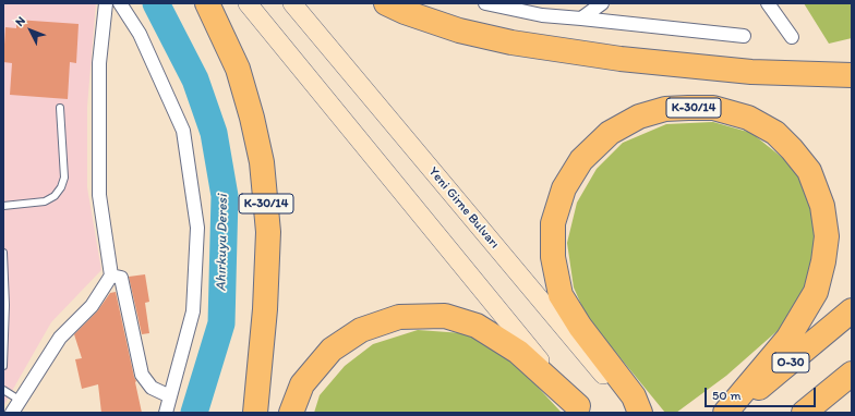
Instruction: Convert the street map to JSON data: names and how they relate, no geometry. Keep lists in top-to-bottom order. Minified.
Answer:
{"streets":{"highway":["K-30/14","O-30"],"main road":["Yeni Girne Bulvarı"]},"crossings":[["K-30/14","O-30"]],"water":["Ahırkuyu Deresi"],"scale_bar":"50 m","north":"top left"}
